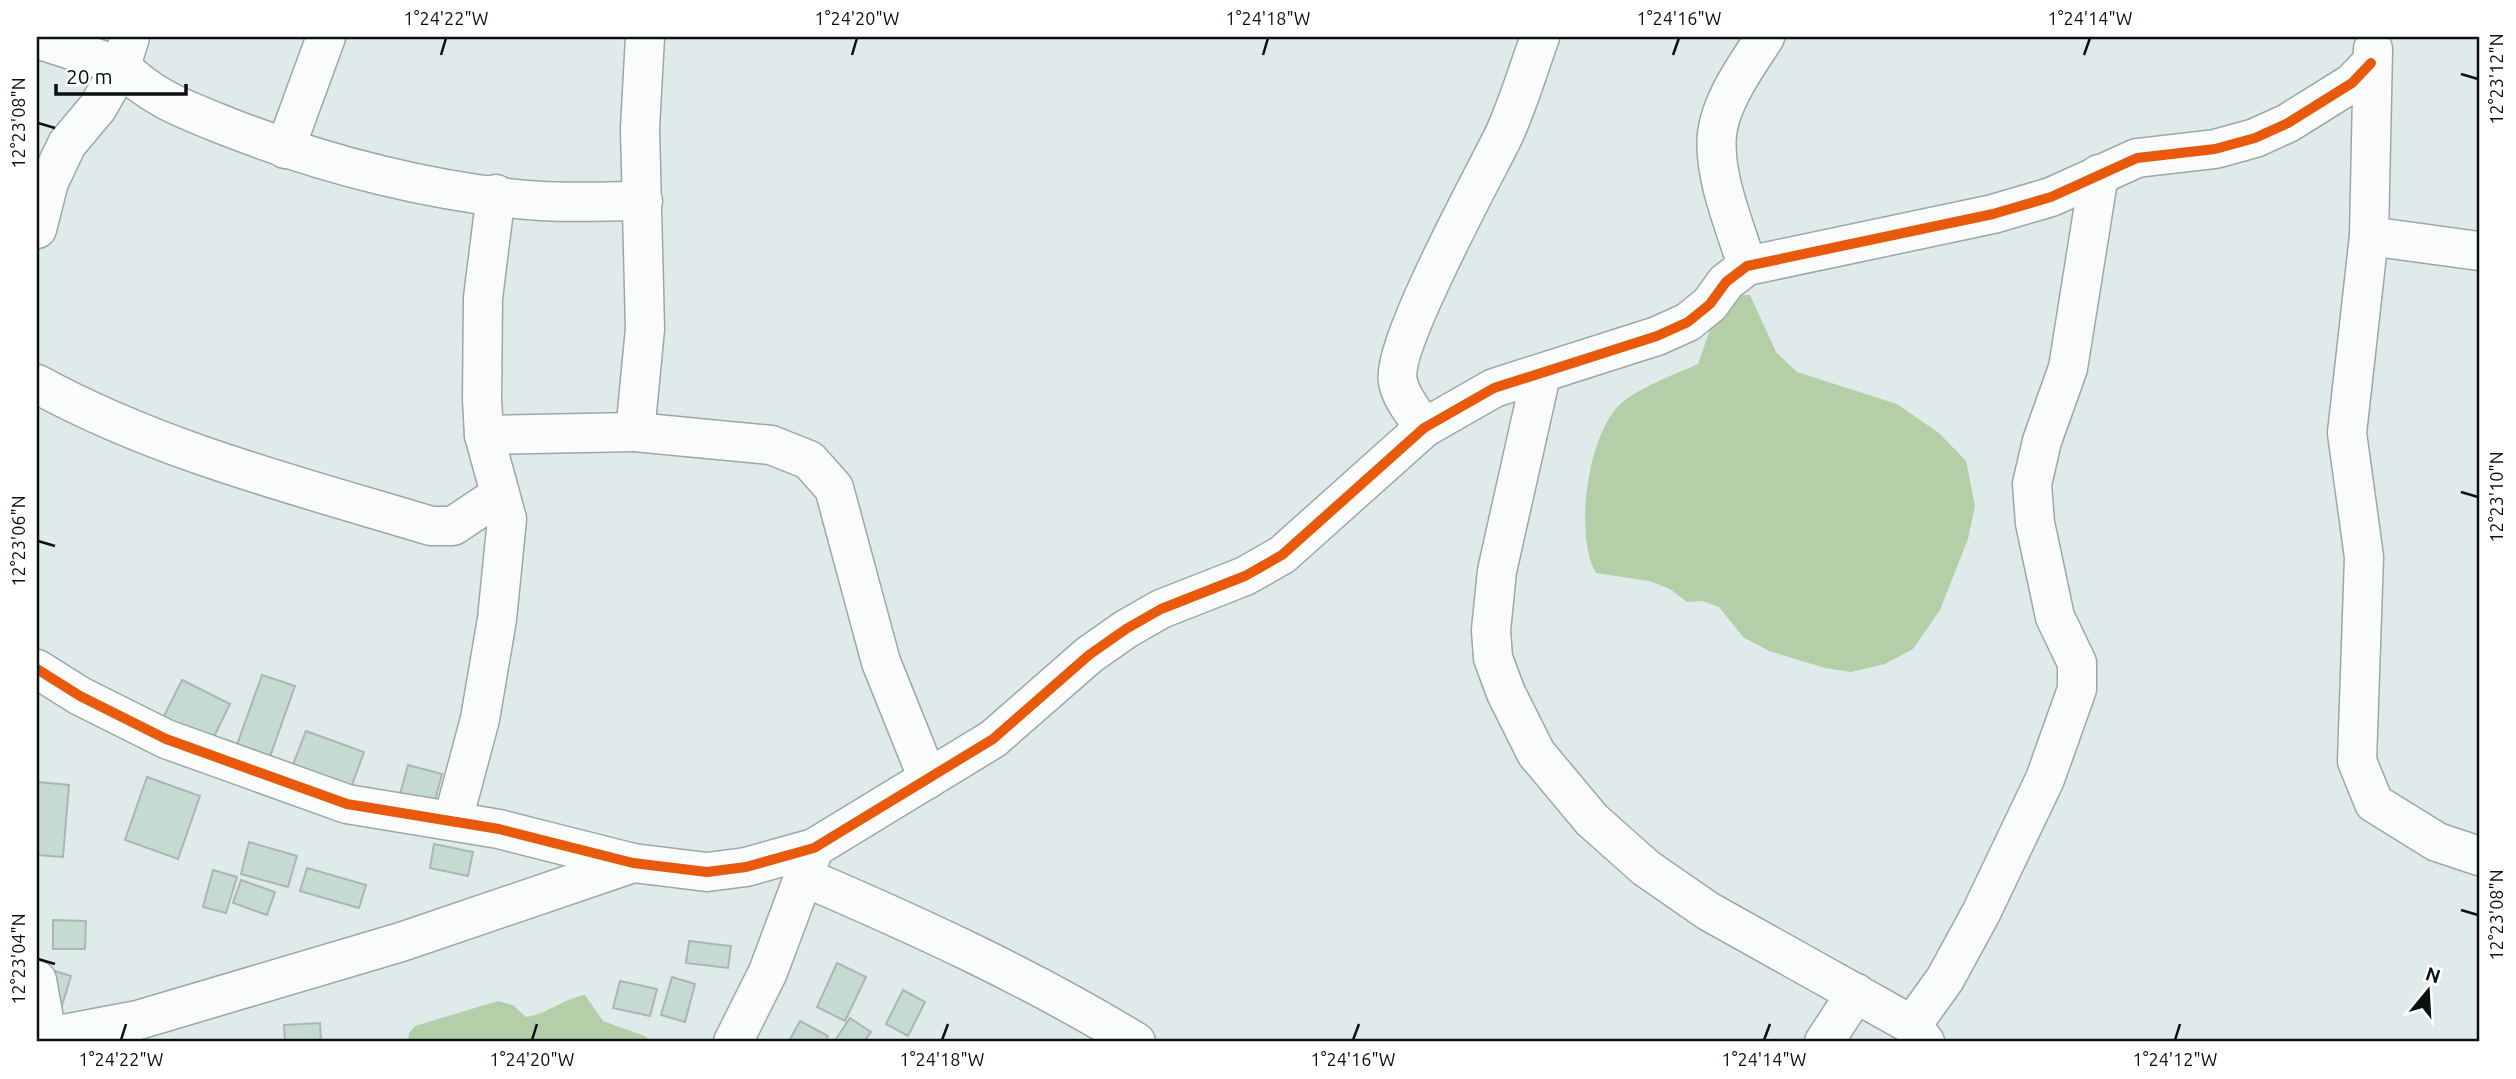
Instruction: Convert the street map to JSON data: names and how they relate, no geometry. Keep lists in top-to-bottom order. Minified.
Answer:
{"scale_bar":"20 m","north":"top","coordinates":["1°24'22\"W","1°24'20\"W","1°24'18\"W","1°24'16\"W","1°24'14\"W","12°23'12\"N","12°23'08\"N","12°23'10\"N","12°23'06\"N","12°23'04\"N","1°24'12\"W"]}
